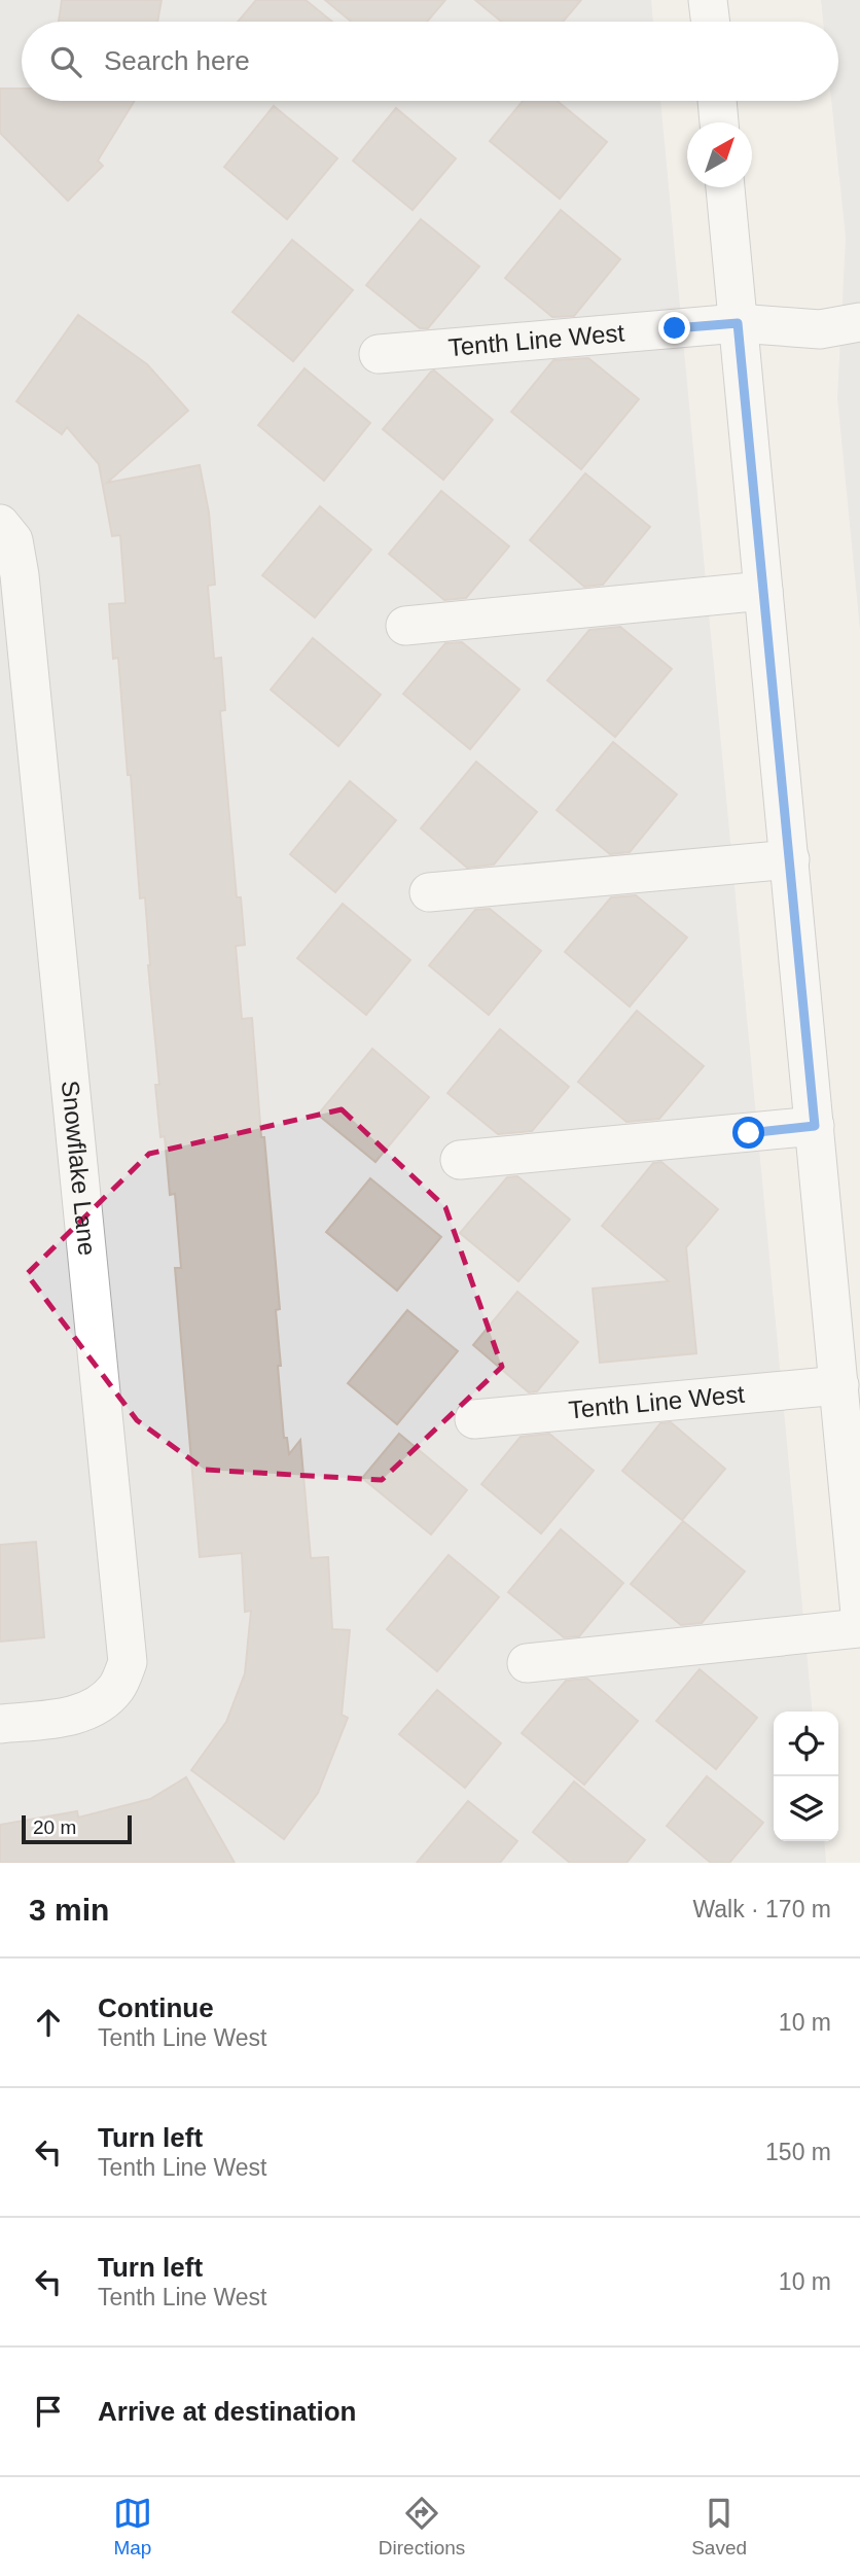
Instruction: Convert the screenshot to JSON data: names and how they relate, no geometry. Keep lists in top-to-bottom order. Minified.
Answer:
{"streets":{"street":["Tenth Line West","Snowflake Lane"]},"scale_bar":"20 m","north":"top right","page":{"search":"Search here","scale":"20 m","heading":["3 min","Walk · 170 m"],"list":[["Continue","Tenth Line West","10 m"],["Turn left","Tenth Line West","150 m"],["Turn left","Tenth Line West","10 m"],"Arrive at destination"],"nav":["Map","Directions","Saved"]}}
